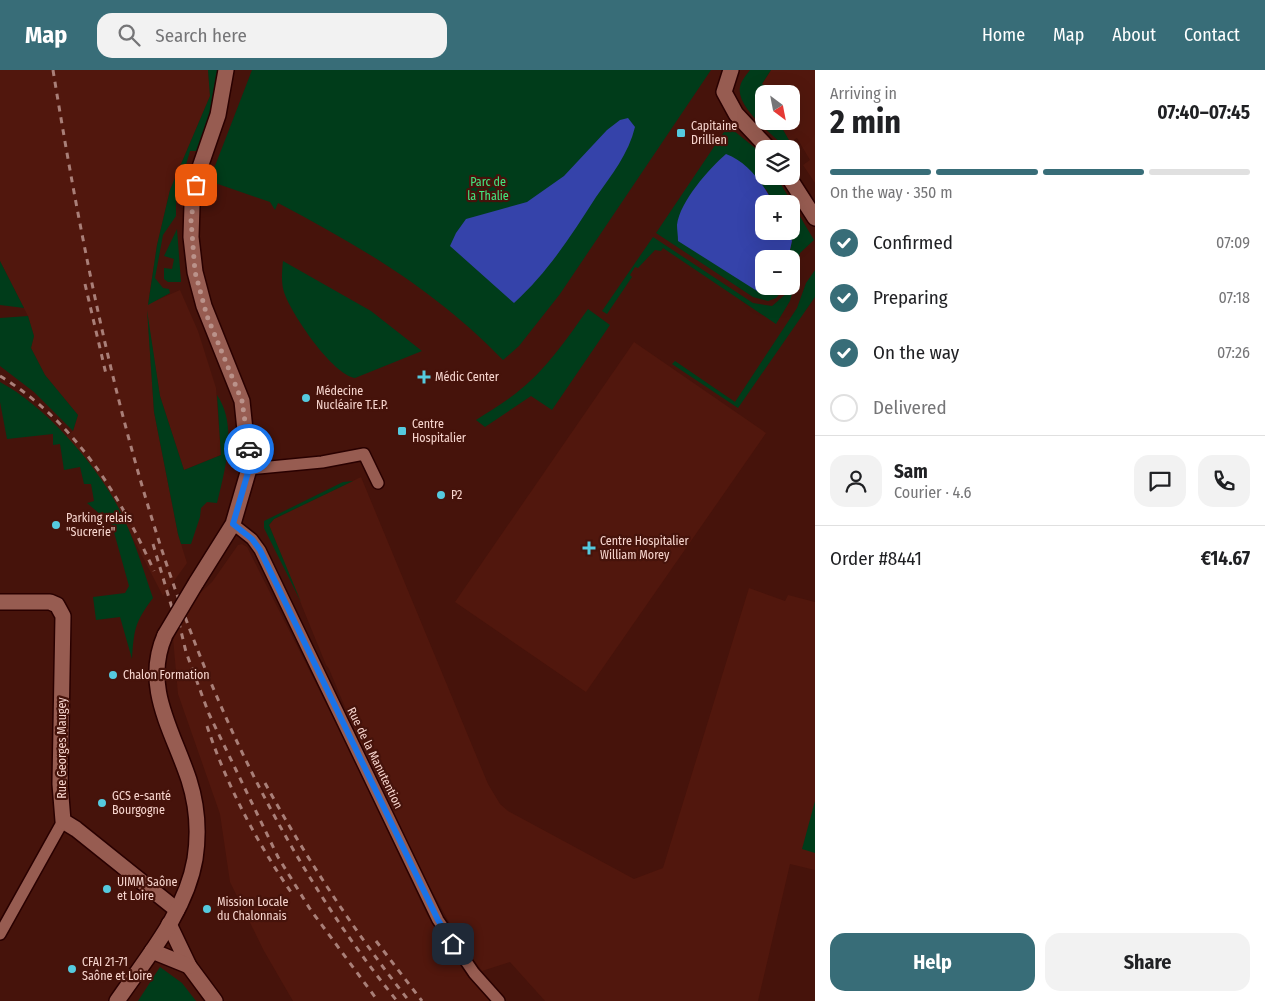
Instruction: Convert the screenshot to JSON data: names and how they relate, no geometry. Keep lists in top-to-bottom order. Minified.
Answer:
{"streets":{"main road":["Rue Georges Maugey"],"street":["Rue de la Manutention"]},"parks":["Parc de la Thalie"],"places":{"transit":["Capitaine Drillien","Centre Hospitalier"],"health":["Médic Center","Centre Hospitalier William Morey"],"other":["Médecine Nucléaire T.E.P.","P2","Parking relais \"Sucrerie\"","Chalon Formation","GCS e-santé Bourgogne","UIMM Saône et Loire","Mission Locale du Chalonnais","CFAI 21-71 Saône et Loire"]},"north":"bottom right","page":{"header":"Map","search":"Search here","nav":["Home","Map","About","Contact"],"heading":["2 min","Arriving in","07:40–07:45"],"panel":["Sam","Courier · 4.6","Order #8441","€14.67"],"map_buttons":["+","−"],"bar":"On the way · 350 m","list":[["Confirmed","07:09"],["Preparing","07:18"],["On the way","07:26"],"Delivered"],"buttons":["Help","Share"]}}
